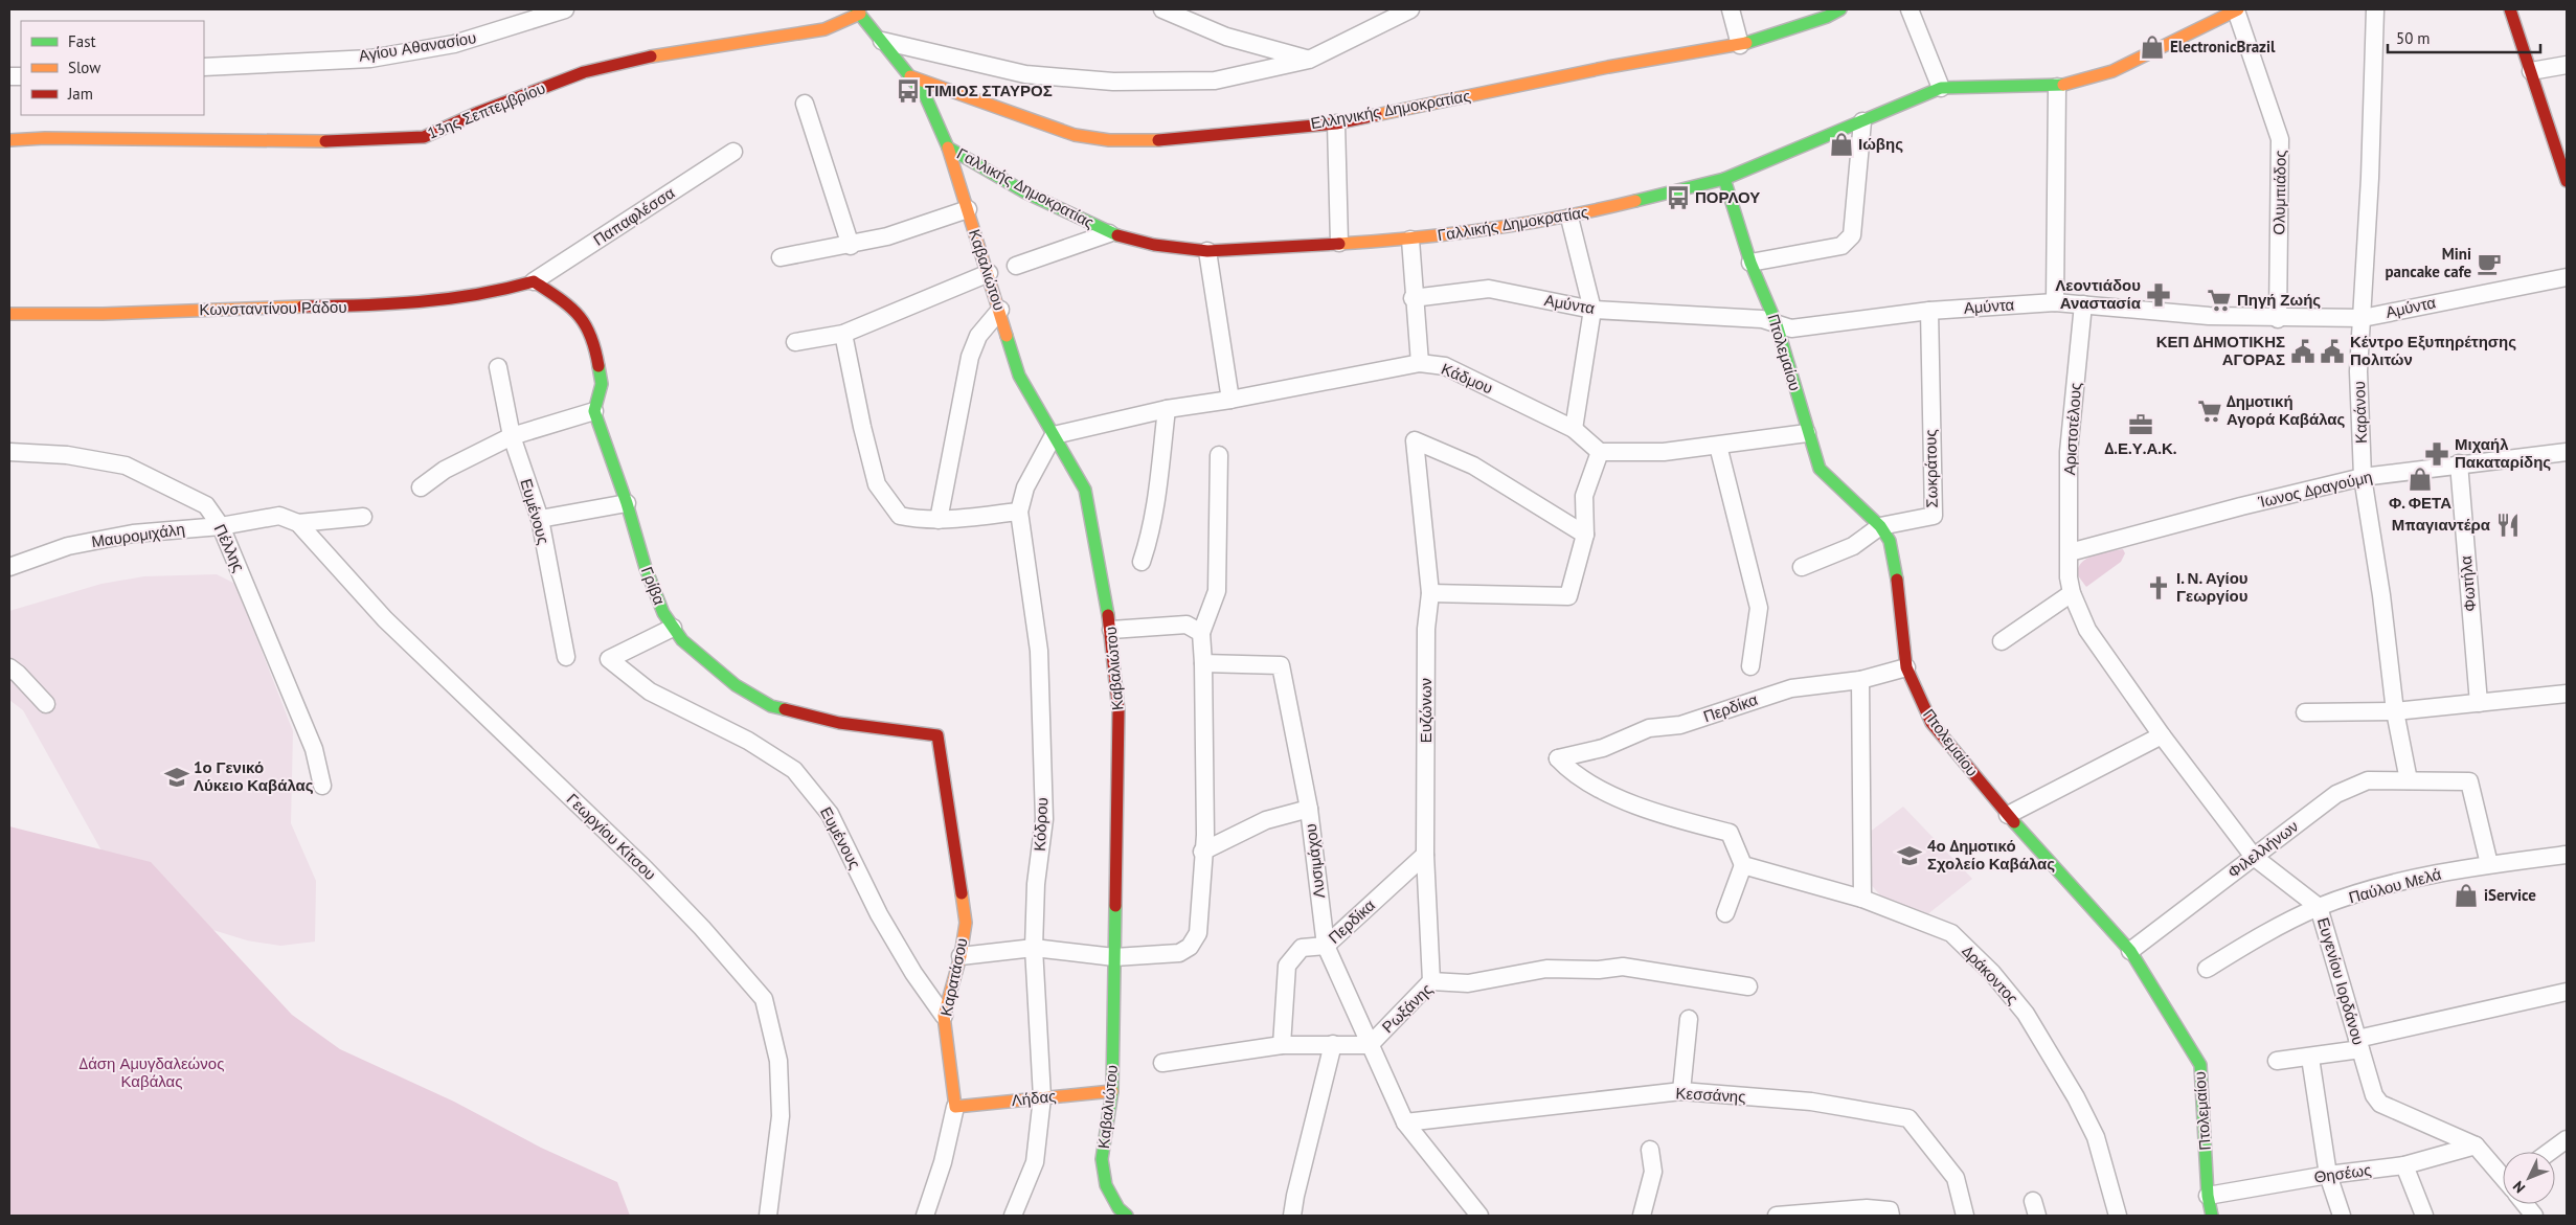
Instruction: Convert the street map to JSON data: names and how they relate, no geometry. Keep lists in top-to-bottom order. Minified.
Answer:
{"streets":{"street":["Αγίου Αθανασίου","Ελληνικής Δημοκρατίας","13ης Σεπτεμβρίου","Γαλλικής Δημοκρατίας","Ολυμπιάδος","Παπαφλέσσα","Καβαλιώτου","Αμύντα","Κωνσταντίνου Ράδου","Πτολεμαίου","Κάδμου","Καράνου","Αριστοτέλους","Σωκράτους","Ίωνος Δραγούμη","Ευμένους","Μαυρομιχάλη","Πέλλης","Φωτήλα","Γρίβα","Περδίκα","Ευζώνων","Κόδρου","Γεωργίου Κίτσου","Φιλελλήνων","Λυσιμάχου","Παύλου Μελά","Δράκοντος","Καρατάσου","Ευγενίου Ιορδάνου","Ρωξάνης","Κεσσάνης","Λήδας","Θησέως"]},"crossings":[["Ελληνικής Δημοκρατίας","Γαλλικής Δημοκρατίας"],["13ης Σεπτεμβρίου","Γαλλικής Δημοκρατίας"],["Γαλλικής Δημοκρατίας","Ολυμπιάδος"],["Γαλλικής Δημοκρατίας","Καβαλιώτου"],["Γαλλικής Δημοκρατίας","Πτολεμαίου"],["Ολυμπιάδος","Αμύντα"],["Παπαφλέσσα","Κωνσταντίνου Ράδου"],["Καβαλιώτου","Κάδμου"],["Καβαλιώτου","Κόδρου"],["Καβαλιώτου","Λήδας"],["Αμύντα","Πτολεμαίου"],["Αμύντα","Καράνου"],["Αμύντα","Αριστοτέλους"],["Αμύντα","Σωκράτους"],["Πτολεμαίου","Σωκράτους"],["Πτολεμαίου","Περδίκα"],["Πτολεμαίου","Φιλελλήνων"],["Πτολεμαίου","Θησέως"],["Κάδμου","Κόδρου"],["Καράνου","Ίωνος Δραγούμη"],["Καράνου","Φιλελλήνων"],["Αριστοτέλους","Ίωνος Δραγούμη"],["Αριστοτέλους","Ευγενίου Ιορδάνου"],["Ίωνος Δραγούμη","Φωτήλα"],["Ευμένους","Γρίβα"],["Ευμένους","Καρατάσου"],["Μαυρομιχάλη","Πέλλης"],["Μαυρομιχάλη","Γεωργίου Κίτσου"],["Γρίβα","Καρατάσου"],["Περδίκα","Ευζώνων"],["Περδίκα","Λυσιμάχου"],["Περδίκα","Δράκοντος"],["Περδίκα","Ρωξάνης"],["Ευζώνων","Ρωξάνης"],["Κόδρου","Λήδας"],["Φιλελλήνων","Παύλου Μελά"],["Φιλελλήνων","Ευγενίου Ιορδάνου"],["Λυσιμάχου","Ρωξάνης"],["Λυσιμάχου","Κεσσάνης"],["Παύλου Μελά","Ευγενίου Ιορδάνου"],["Καρατάσου","Λήδας"],["Ευγενίου Ιορδάνου","Θησέως"]],"parks":["Δάση Αμυγδαλεώνος Καβάλας"],"places":{"shop":["ElectronicBrazil","Ιώβης","Φ. ΦΕΤΑ","iService"],"bus stop":["ΤΙΜΙΟΣ ΣΤΑΥΡΟΣ","ΠΟΡΛΟΥ"],"cafe":["Mini pancake cafe"],"pharmacy":["Λεοντιάδου Αναστασία","Μιχαήλ Πακαταρίδης"],"supermarket":["Πηγή Ζωής","Δημοτική Αγορά Καβάλας"],"public building":["ΚΕΠ ΔΗΜΟΤΙΚΗΣ ΑΓΟΡΑΣ","Κέντρο Εξυπηρέτησης Πολιτών"],"office":["Δ.Ε.Υ.Α.Κ."],"restaurant":["Μπαγιαντέρα"],"church":["Ι. Ν. Αγίου Γεωργίου"],"school or university":["1ο Γενικό Λύκειο Καβάλας","4ο Δημοτικό Σχολείο Καβάλας"]},"legend":["Fast","Slow","Jam"],"scale_bar":"50 m","north":"bottom left"}
